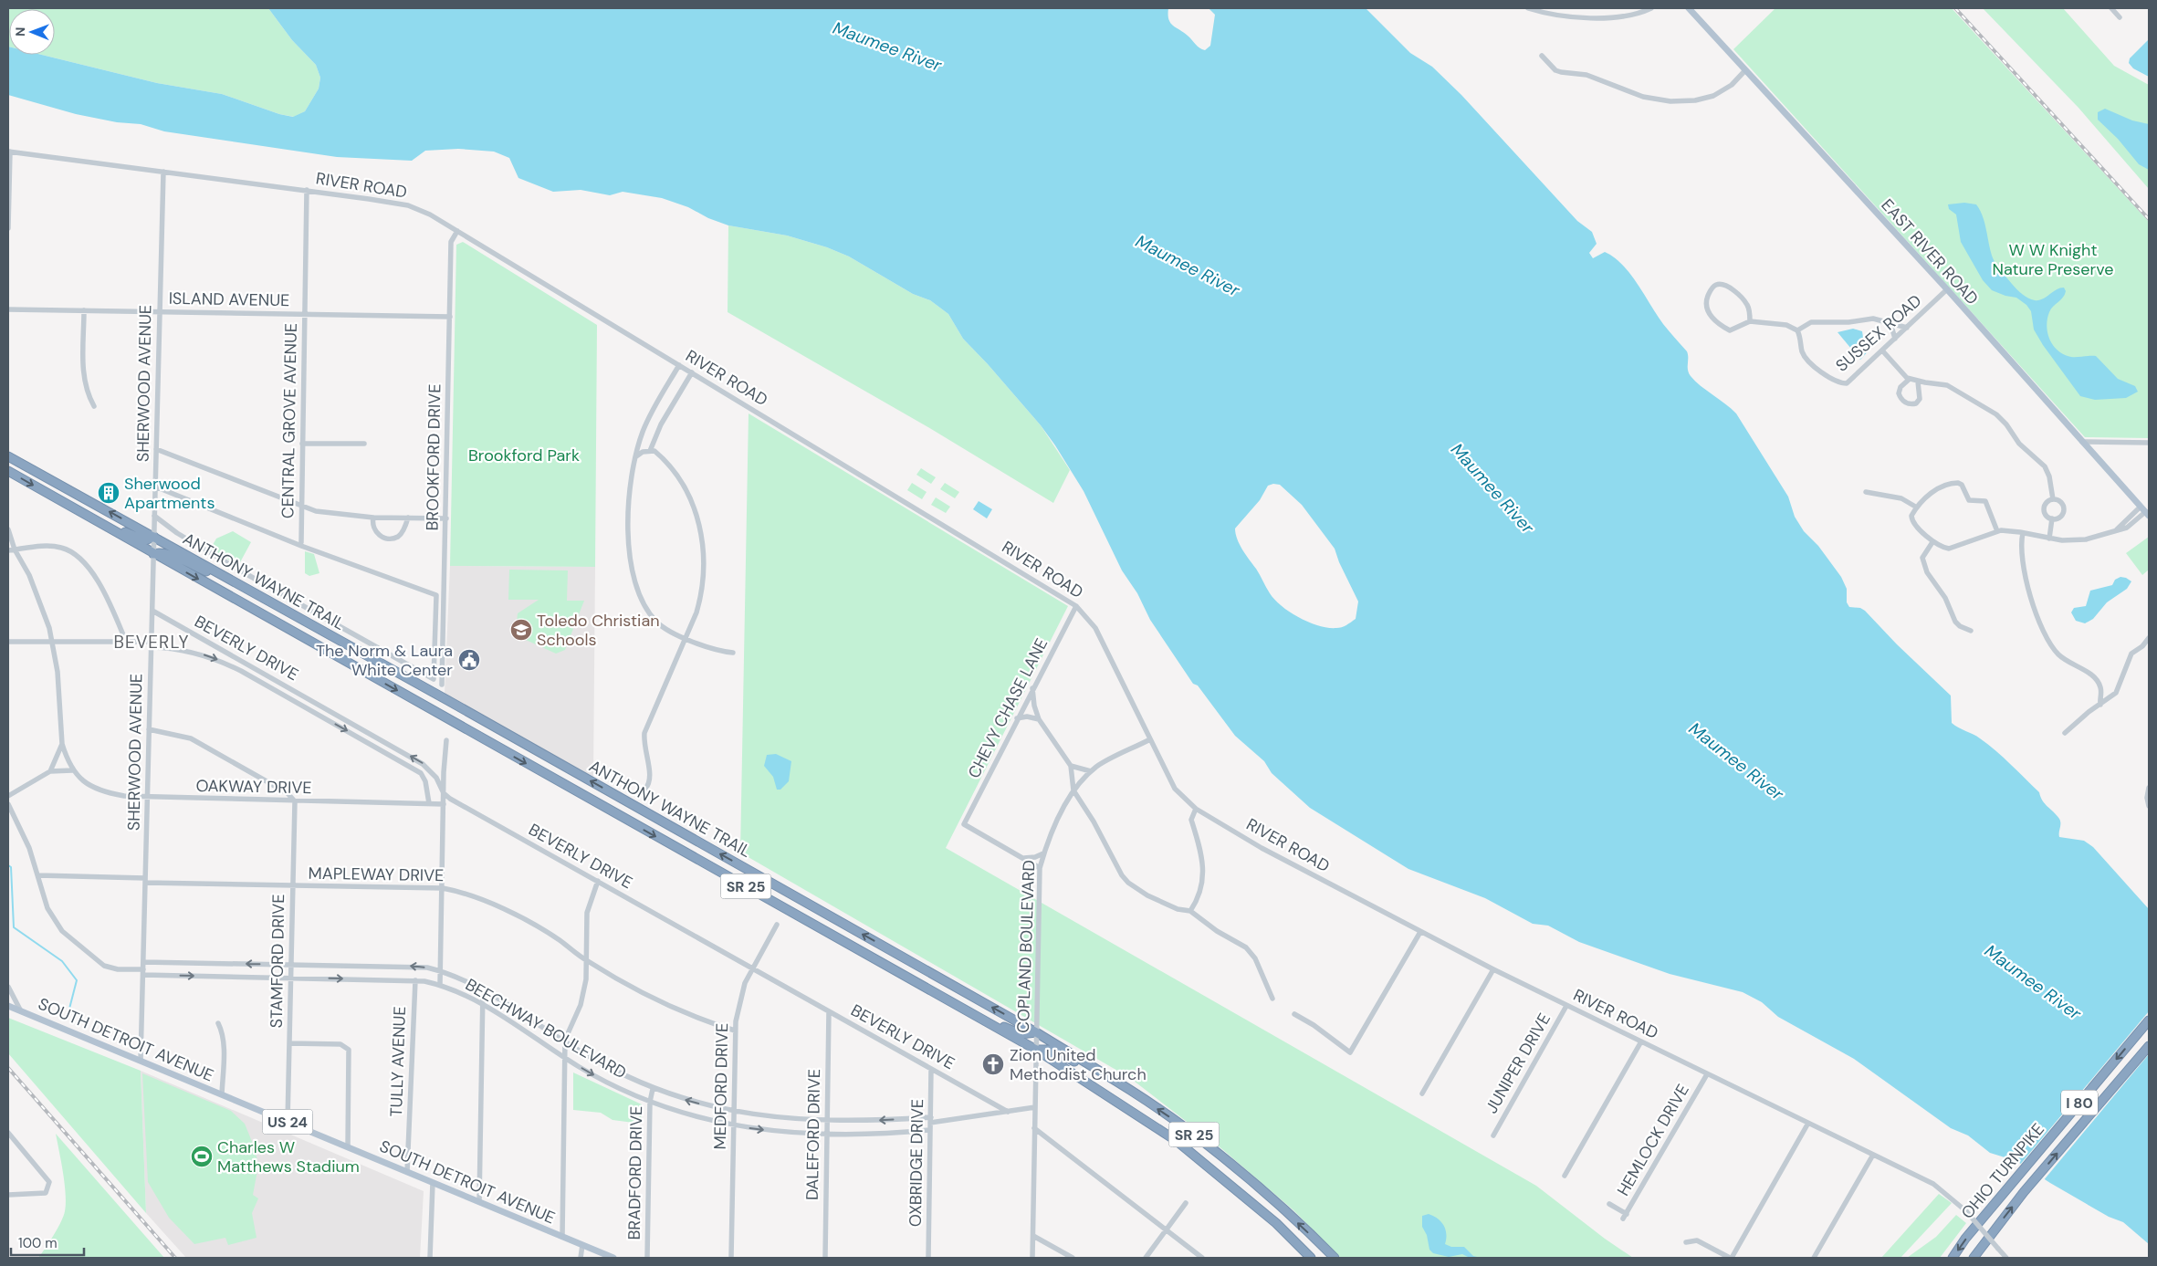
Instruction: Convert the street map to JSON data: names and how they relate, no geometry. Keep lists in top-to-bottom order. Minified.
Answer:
{"streets":{"highway":["ANTHONY WAYNE TRAIL","SR 25","I 80","OHIO TURNPIKE"],"main road":["EAST RIVER ROAD","SOUTH DETROIT AVENUE","US 24"],"street":["RIVER ROAD","ISLAND AVENUE","SUSSEX ROAD","SHERWOOD AVENUE","CENTRAL GROVE AVENUE","BROOKFORD DRIVE","BEVERLY DRIVE","CHEVY CHASE LANE","OAKWAY DRIVE","MAPLEWAY DRIVE","COPLAND BOULEVARD","STAMFORD DRIVE","BEECHWAY BOULEVARD","TULLY AVENUE","JUNIPER DRIVE","MEDFORD DRIVE","DALEFORD DRIVE","HEMLOCK DRIVE","OXBRIDGE DRIVE","BRADFORD DRIVE"]},"crossings":[["RIVER ROAD","SHERWOOD AVENUE"],["RIVER ROAD","CENTRAL GROVE AVENUE"],["RIVER ROAD","BROOKFORD DRIVE"],["RIVER ROAD","CHEVY CHASE LANE"],["RIVER ROAD","COPLAND BOULEVARD"],["RIVER ROAD","JUNIPER DRIVE"],["RIVER ROAD","HEMLOCK DRIVE"],["EAST RIVER ROAD","SUSSEX ROAD"],["ISLAND AVENUE","SHERWOOD AVENUE"],["ISLAND AVENUE","CENTRAL GROVE AVENUE"],["ISLAND AVENUE","BROOKFORD DRIVE"],["SHERWOOD AVENUE","ANTHONY WAYNE TRAIL"],["SHERWOOD AVENUE","BEVERLY DRIVE"],["SHERWOOD AVENUE","OAKWAY DRIVE"],["SHERWOOD AVENUE","MAPLEWAY DRIVE"],["SHERWOOD AVENUE","BEECHWAY BOULEVARD"],["SHERWOOD AVENUE","SOUTH DETROIT AVENUE"],["ANTHONY WAYNE TRAIL","COPLAND BOULEVARD"],["BEVERLY DRIVE","OAKWAY DRIVE"],["BEVERLY DRIVE","BEECHWAY BOULEVARD"],["BEVERLY DRIVE","MEDFORD DRIVE"],["BEVERLY DRIVE","DALEFORD DRIVE"],["BEVERLY DRIVE","OXBRIDGE DRIVE"],["OAKWAY DRIVE","STAMFORD DRIVE"],["MAPLEWAY DRIVE","STAMFORD DRIVE"],["MAPLEWAY DRIVE","BEECHWAY BOULEVARD"],["MAPLEWAY DRIVE","MEDFORD DRIVE"],["COPLAND BOULEVARD","BEECHWAY BOULEVARD"],["STAMFORD DRIVE","BEECHWAY BOULEVARD"],["STAMFORD DRIVE","SOUTH DETROIT AVENUE"],["BEECHWAY BOULEVARD","TULLY AVENUE"],["BEECHWAY BOULEVARD","MEDFORD DRIVE"],["BEECHWAY BOULEVARD","DALEFORD DRIVE"],["BEECHWAY BOULEVARD","OXBRIDGE DRIVE"],["BEECHWAY BOULEVARD","BRADFORD DRIVE"],["SOUTH DETROIT AVENUE","TULLY AVENUE"]],"districts":["BEVERLY"],"water":["Maumee River"],"parks":["W W Knight Nature Preserve","Brookford Park"],"places":{"building":["Sherwood Apartments"],"school or university":["Toledo Christian Schools"],"public building":["The Norm & Laura White Center"],"church":["Zion United Methodist Church"],"sports":["Charles W Matthews Stadium"]},"scale_bar":"100 m","north":"left"}
